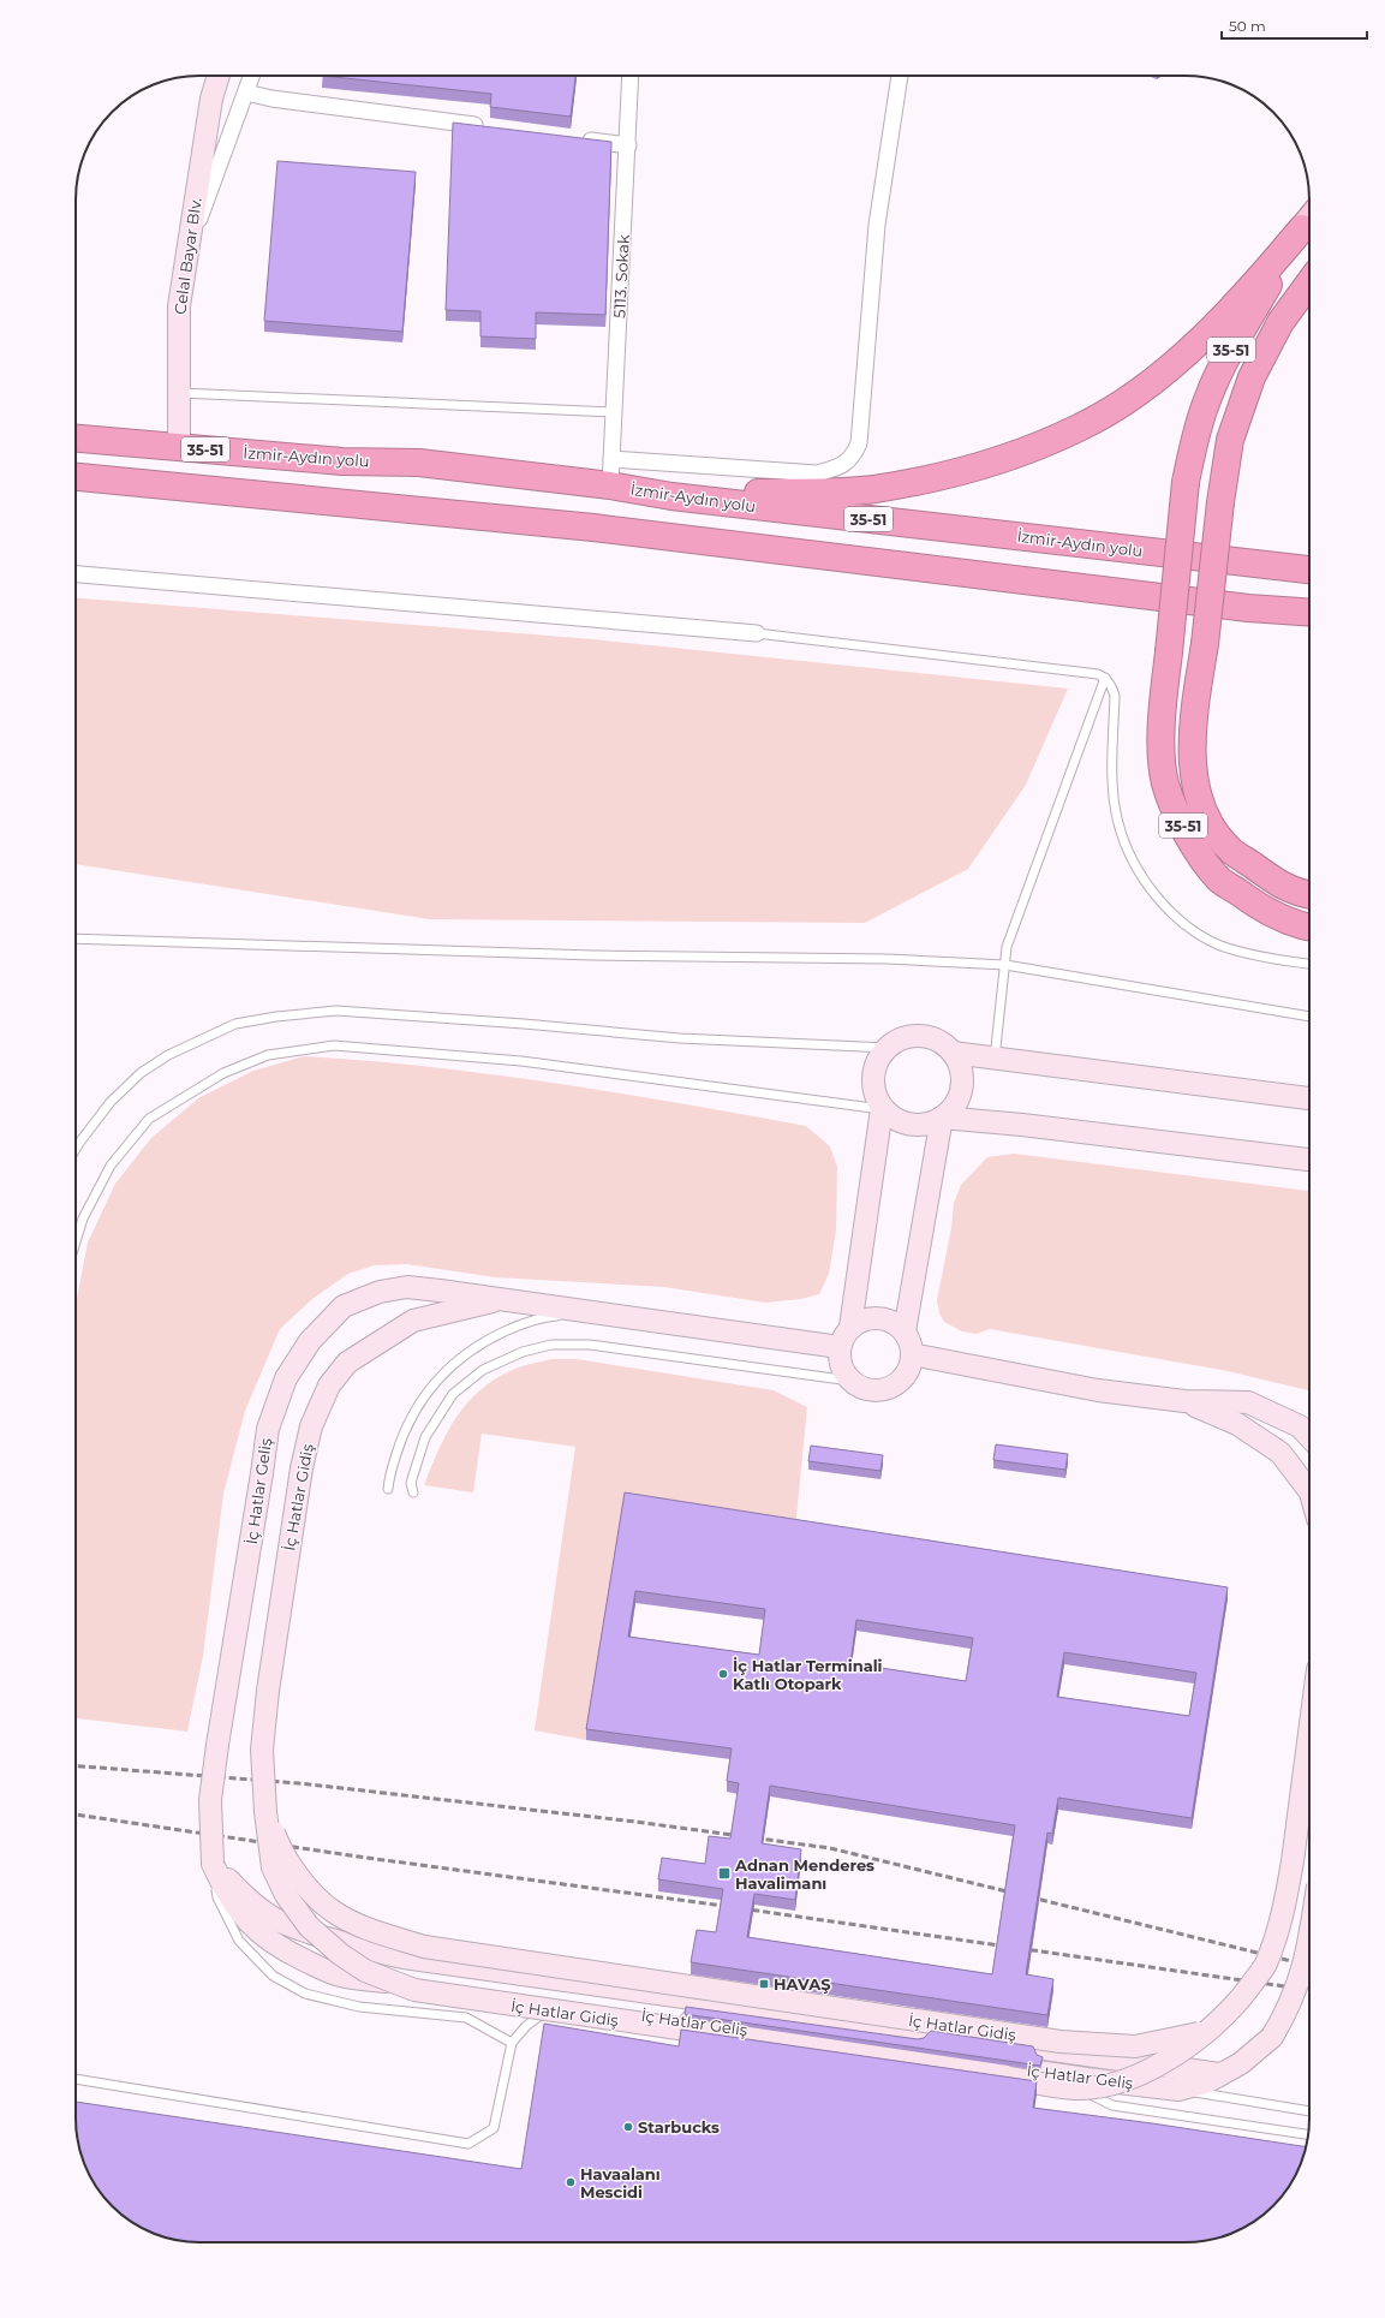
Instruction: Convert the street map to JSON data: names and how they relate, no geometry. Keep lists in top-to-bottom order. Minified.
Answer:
{"streets":{"highway":["35-51","İzmir-Aydın yolu"],"street":["Celal Bayar Blv.","5113. Sokak","İç Hatlar Geliş","İç Hatlar Gidiş"]},"crossings":[["Celal Bayar Blv.","İzmir-Aydın yolu"],["5113. Sokak","İzmir-Aydın yolu"],["İç Hatlar Geliş","İç Hatlar Gidiş"]],"places":{"other":["İç Hatlar Terminali Katlı Otopark","Starbucks","Havaalanı Mescidi"],"transit":["Adnan Menderes Havalimanı","HAVAŞ"]},"scale_bar":"50 m"}
